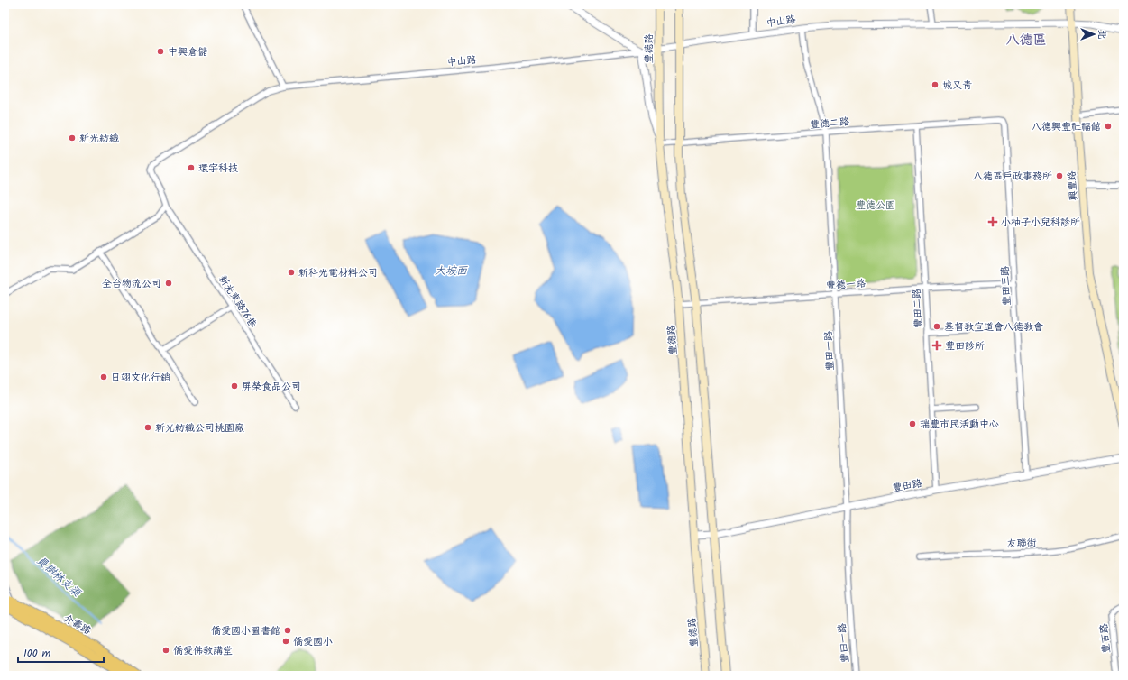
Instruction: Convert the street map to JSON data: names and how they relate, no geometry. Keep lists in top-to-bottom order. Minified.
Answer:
{"streets":{"main road":["豐德路","興豐路","介壽路"],"street":["中山路","豐德二路","豐德一路","豐田三路","新光東路76巷","豐田二路","豐田一路","豐田路","友聯街","豐吉路"]},"crossings":[["中山路","豐德路"],["中山路","興豐路"],["中山路","新光東路76巷"],["中山路","豐田一路"],["豐德路","豐德二路"],["豐德路","豐德一路"],["豐德路","豐田路"],["豐德二路","豐田三路"],["豐德二路","豐田二路"],["豐德二路","豐田一路"],["豐德一路","豐田三路"],["豐德一路","豐田二路"],["豐德一路","豐田一路"],["豐田三路","豐田路"],["豐田二路","豐田路"],["豐田一路","豐田路"]],"districts":["八德區"],"water":["大坡面","員樹林支渠"],"parks":["豐德公園"],"places":{"other":["中興倉儲","城又青","八德興豐社福館","新光紡織","環宇科技","八德區戶政事務所","新科光電材料公司","全台物流公司","基督教宣道會八德教會","日翊文化行銷","屏榮食品公司","瑞豐市民活動中心","新光紡織公司桃園廠","僑愛國小圖書館","僑愛國小","僑愛佛教講堂"],"health":["小柚子小兒科診所","豐田診所"]},"scale_bar":"100 m","north":"right"}
